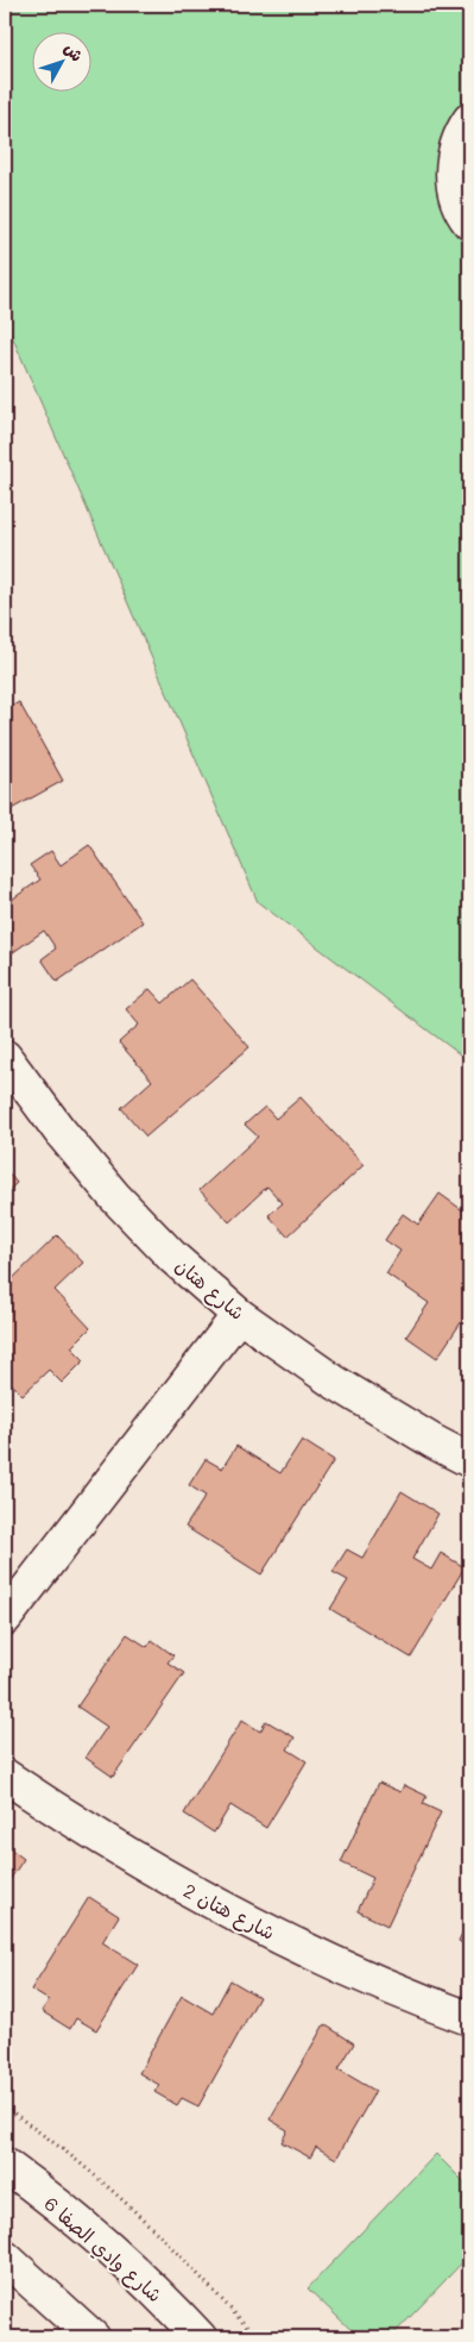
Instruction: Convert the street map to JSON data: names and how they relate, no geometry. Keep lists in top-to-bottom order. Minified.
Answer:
{"streets":{"street":["شارع هتان","شارع هتان 2","شارع وادي الصفا 6"]},"north":"top right"}
